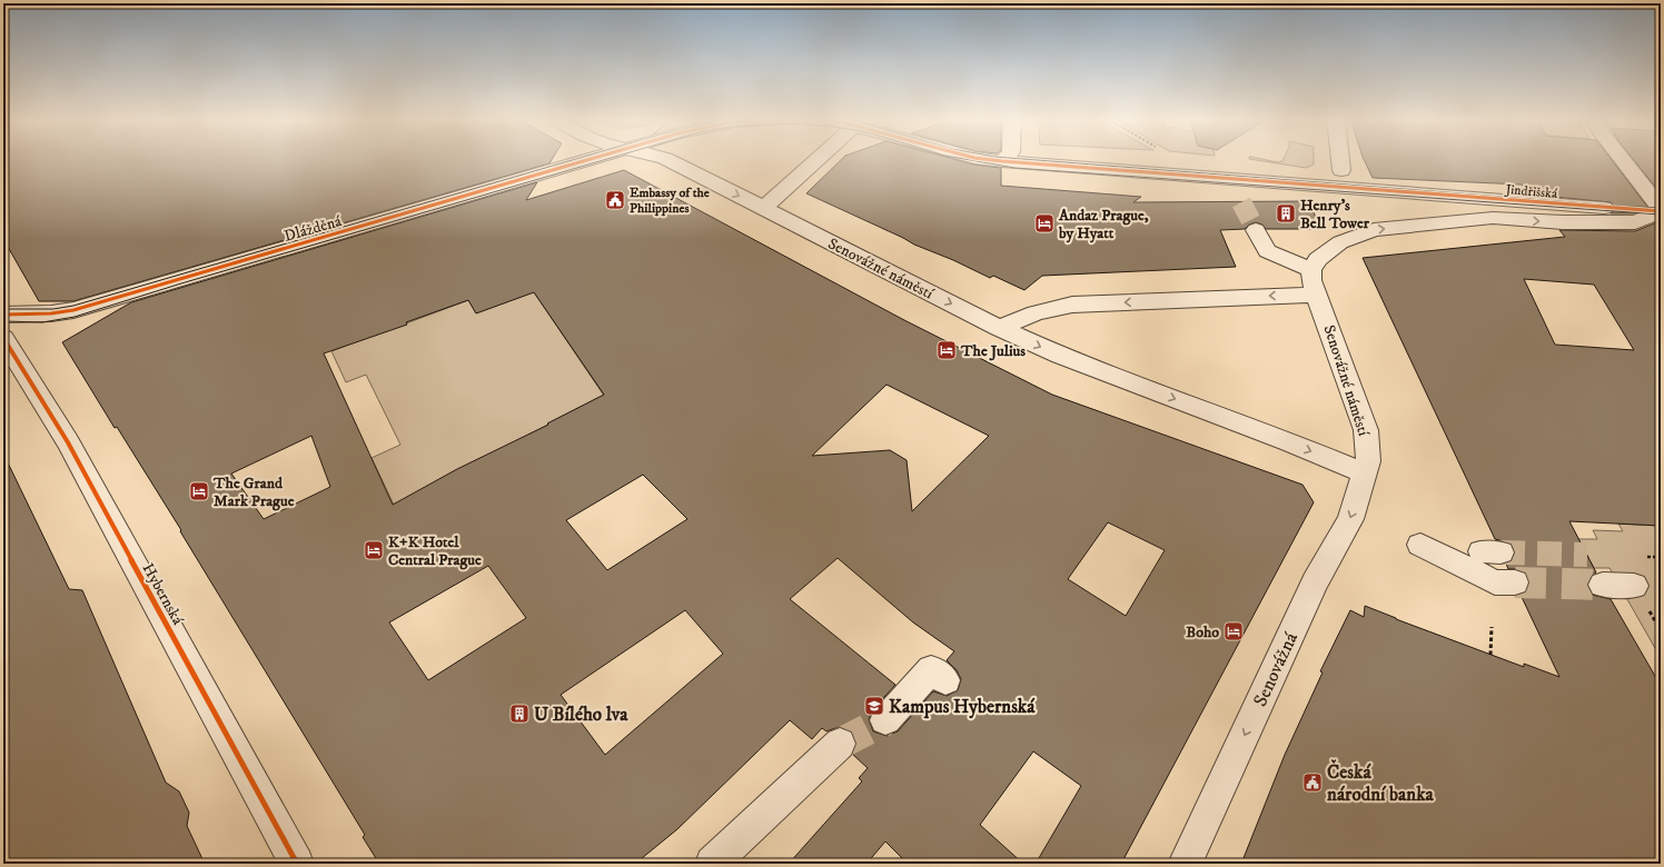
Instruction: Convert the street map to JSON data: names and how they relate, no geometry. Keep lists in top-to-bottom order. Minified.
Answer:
{"streets":{"street":["Jindřišská","Dlážděná","Senovážné náměstí","Hybernská","Senovážná"]},"crossings":[["Senovážné náměstí","Senovážná"]],"one_way":["Senovážné náměstí","Senovážná"],"places":{"public building":["Embassy of the Philippines","Česká národní banka"],"building":["Henry's Bell Tower","U Bílého lva"],"hotel":["Andaz Prague, by Hyatt","The Julius","The Grand Mark Prague","K+K Hotel Central Prague","Boho"],"school or university":["Kampus Hybernská"]}}
